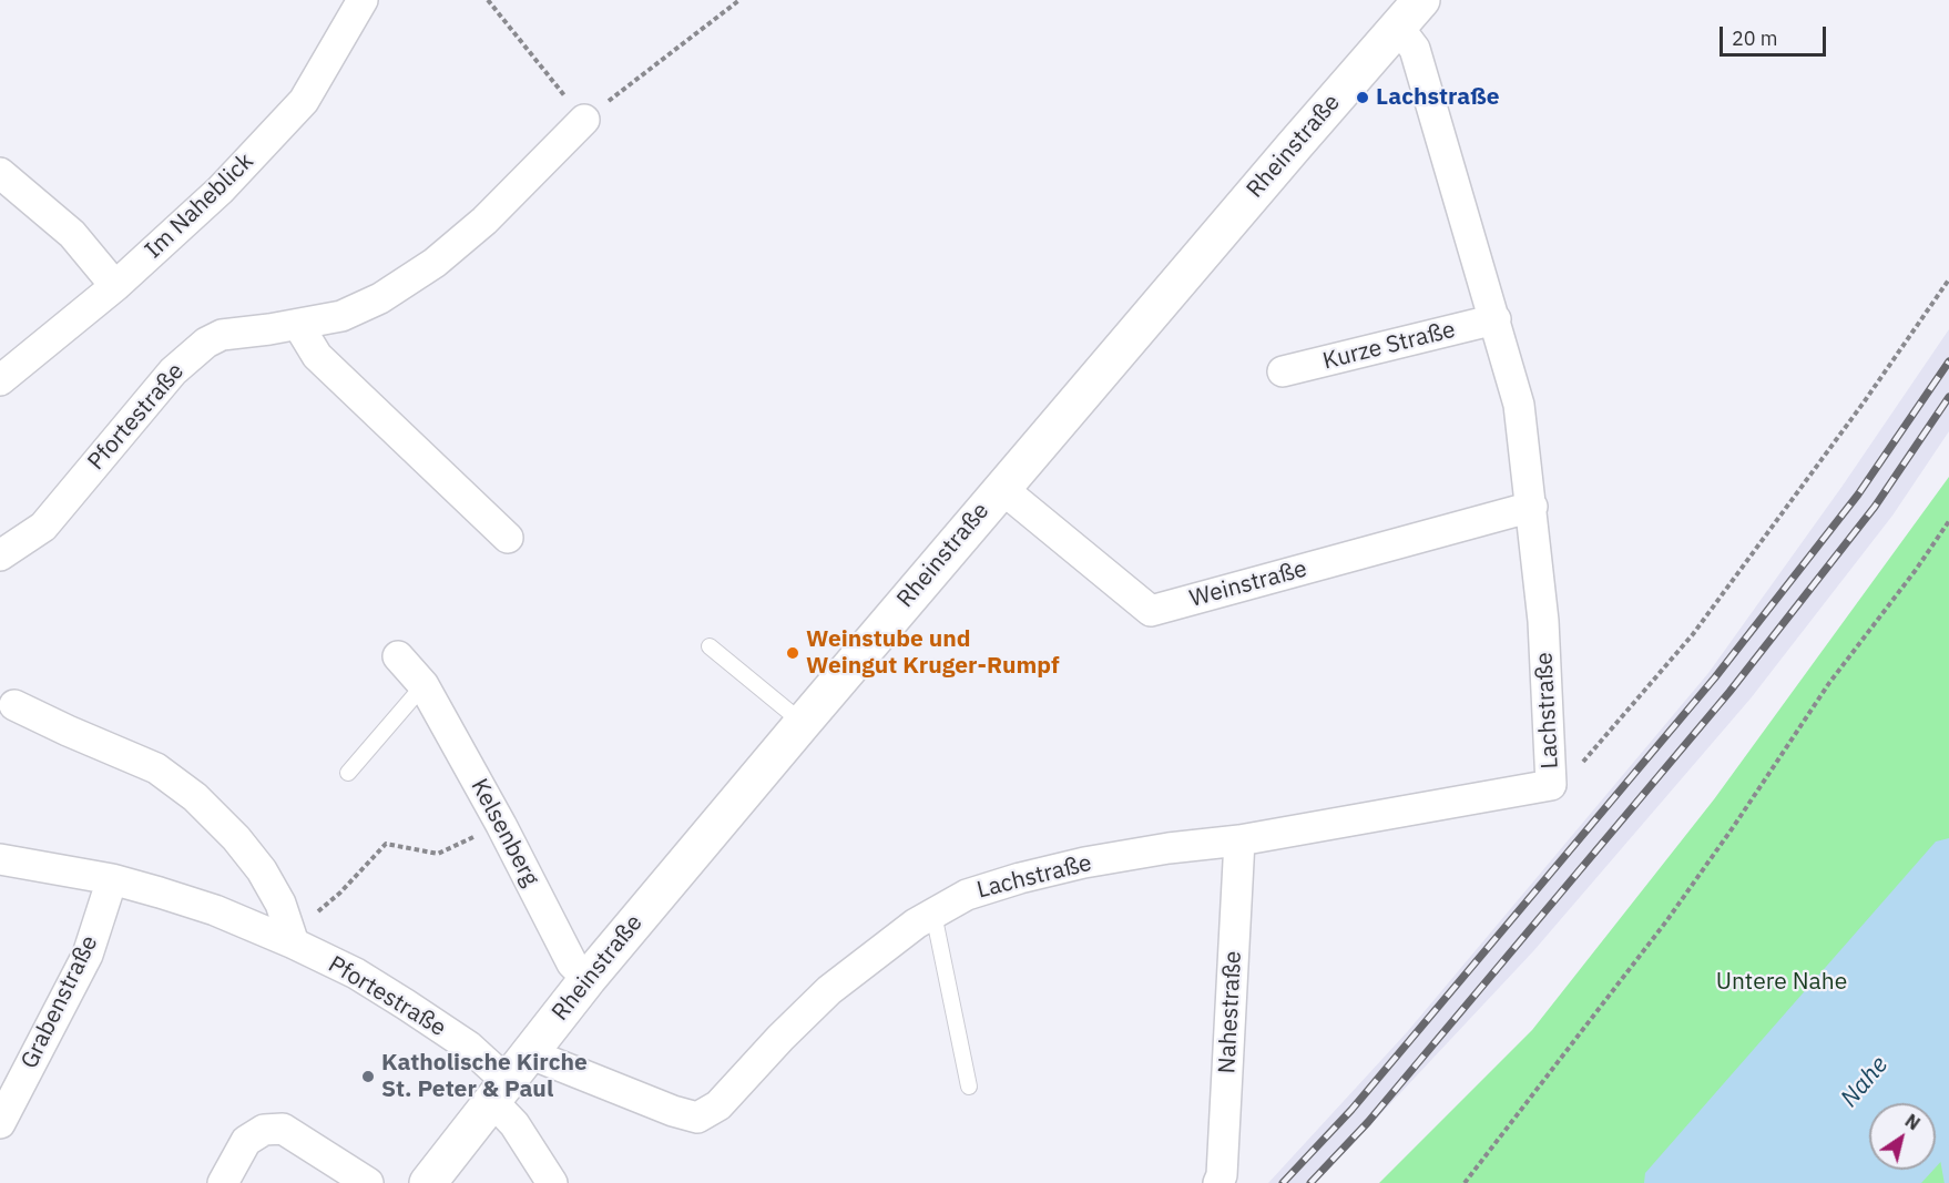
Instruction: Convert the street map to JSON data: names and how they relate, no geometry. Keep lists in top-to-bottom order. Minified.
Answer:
{"streets":{"main road":["Rheinstraße"],"street":["Im Naheblick","Kurze Straße","Pfortestraße","Weinstraße","Lachstraße","Kelsenberg","Grabenstraße","Nahestraße"]},"crossings":[["Rheinstraße","Pfortestraße"],["Rheinstraße","Weinstraße"],["Rheinstraße","Lachstraße"],["Rheinstraße","Kelsenberg"],["Kurze Straße","Lachstraße"],["Pfortestraße","Lachstraße"],["Pfortestraße","Grabenstraße"],["Weinstraße","Lachstraße"],["Lachstraße","Nahestraße"]],"water":["Nahe"],"parks":["Untere Nahe"],"places":["Lachstraße","Weinstube und Weingut Kruger-Rumpf","Katholische Kirche St. Peter & Paul"],"scale_bar":"20 m","north":"top right"}
